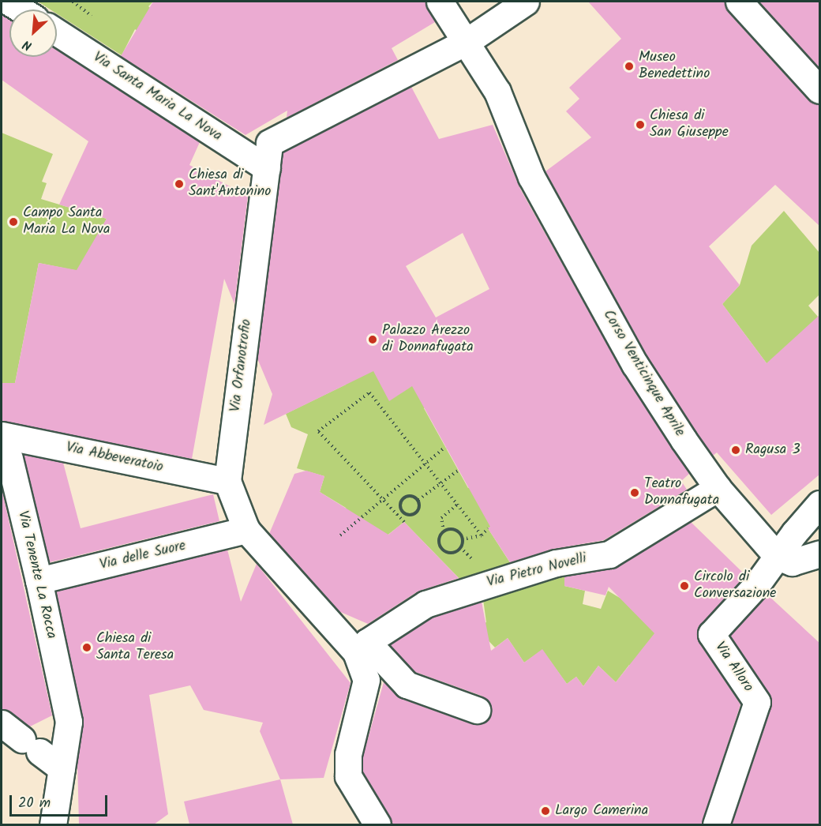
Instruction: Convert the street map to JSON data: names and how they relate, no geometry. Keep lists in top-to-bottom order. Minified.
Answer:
{"streets":{"street":["Via Santa Maria La Nova","Via Orfanotrofio","Corso Venticinque Aprile","Via Abbeveratoio","Via delle Suore","Via Pietro Novelli","Via Tenente La Rocca","Via Alloro"]},"crossings":[["Via Santa Maria La Nova","Via Orfanotrofio"],["Via Orfanotrofio","Corso Venticinque Aprile"],["Via Orfanotrofio","Via Abbeveratoio"],["Via Orfanotrofio","Via delle Suore"],["Via Orfanotrofio","Via Pietro Novelli"],["Corso Venticinque Aprile","Via Pietro Novelli"],["Corso Venticinque Aprile","Via Alloro"],["Via delle Suore","Via Tenente La Rocca"]],"places":["Museo Benedettino","Chiesa di San Giuseppe","Chiesa di Sant'Antonino","Campo Santa Maria La Nova","Palazzo Arezzo di Donnafugata","Ragusa 3","Teatro Donnafugata","Circolo di Conversazione","Chiesa di Santa Teresa","Largo Camerina"],"scale_bar":"20 m","north":"bottom left"}
